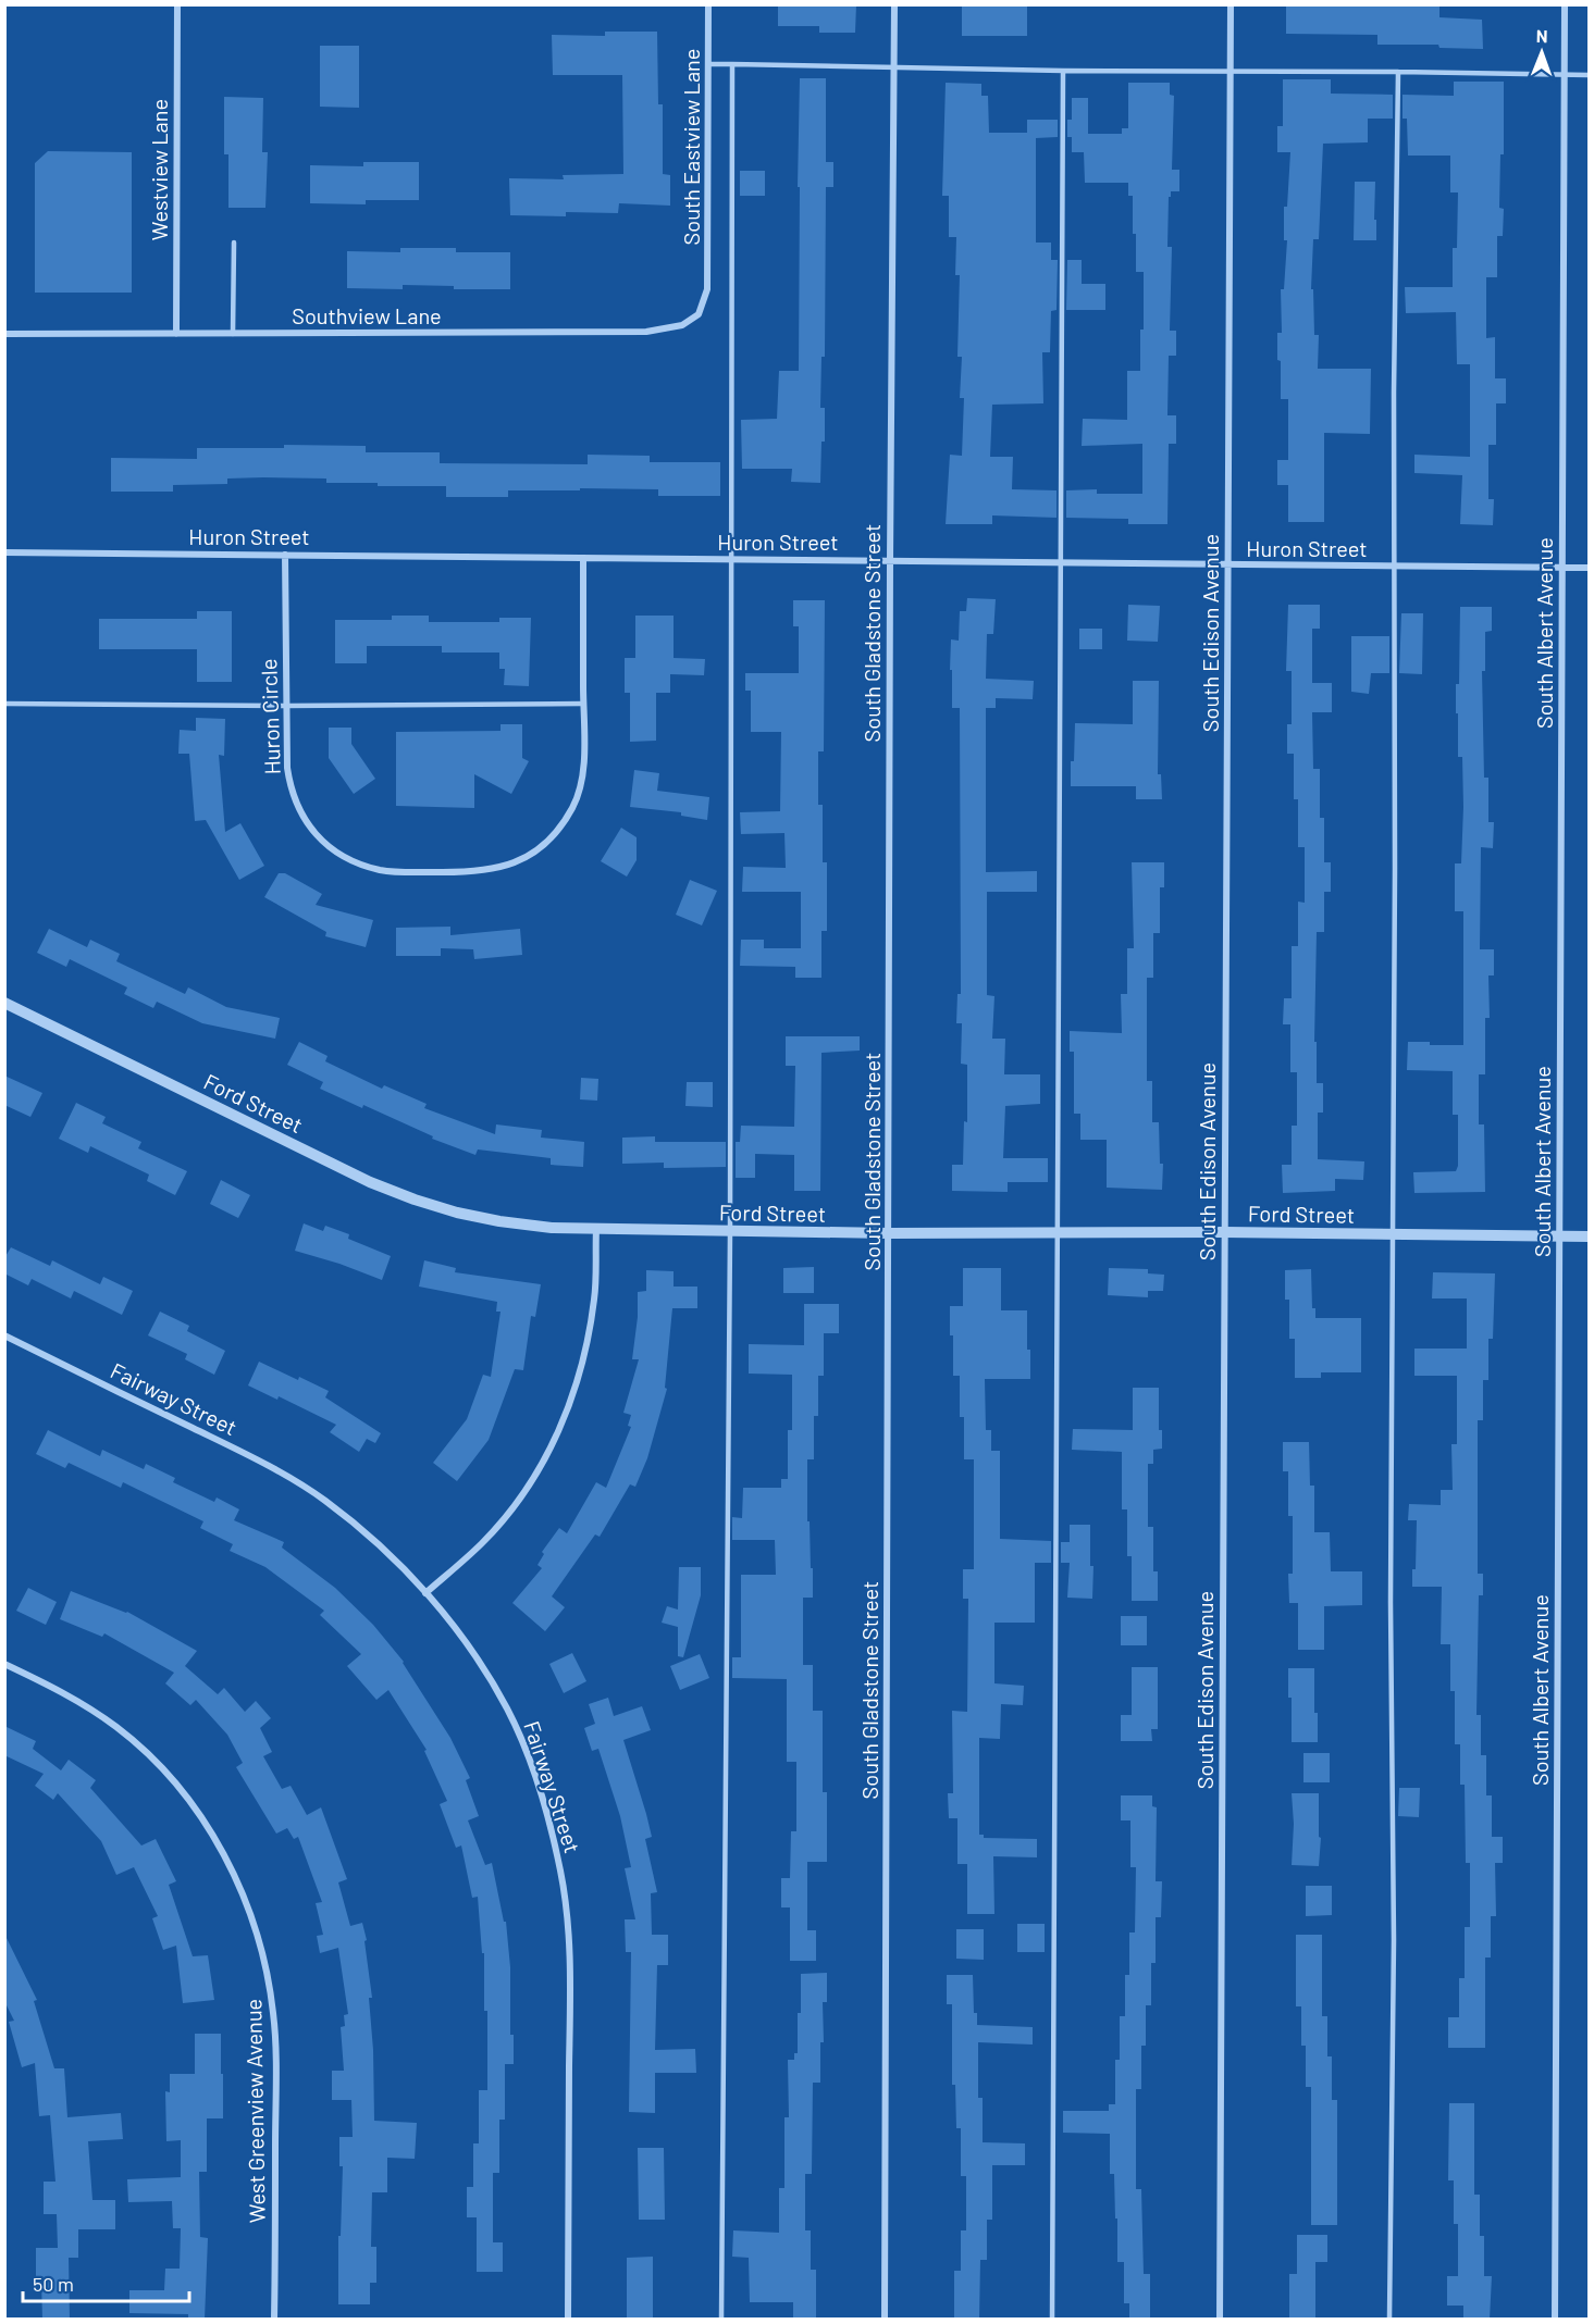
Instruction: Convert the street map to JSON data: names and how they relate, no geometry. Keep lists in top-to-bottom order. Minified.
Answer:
{"streets":{"street":["South Eastview Lane","Westview Lane","Southview Lane","Huron Street","South Gladstone Street","South Edison Avenue","South Albert Avenue","Huron Circle","Ford Street","Fairway Street","West Greenview Avenue"]},"crossings":[["South Eastview Lane","Southview Lane"],["Westview Lane","Southview Lane"],["Huron Street","South Gladstone Street"],["Huron Street","South Edison Avenue"],["Huron Street","South Albert Avenue"],["Huron Street","Huron Circle"],["South Gladstone Street","Ford Street"],["South Edison Avenue","Ford Street"],["South Albert Avenue","Ford Street"]],"scale_bar":"50 m","north":"top"}
